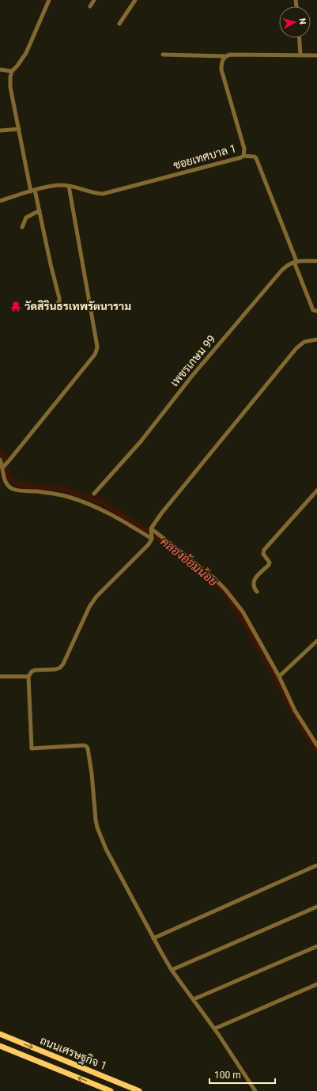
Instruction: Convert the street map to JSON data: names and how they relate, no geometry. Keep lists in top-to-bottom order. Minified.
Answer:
{"streets":{"main road":["ถนนเศรษฐกิจ 1"],"street":["ซอยเทศบาล 1","เพชรเกษม 99"]},"water":["คลองอ้อมน้อย"],"places":{"temple":["วัดสิรินธรเทพรัตนาราม"]},"scale_bar":"100 m","north":"right"}
